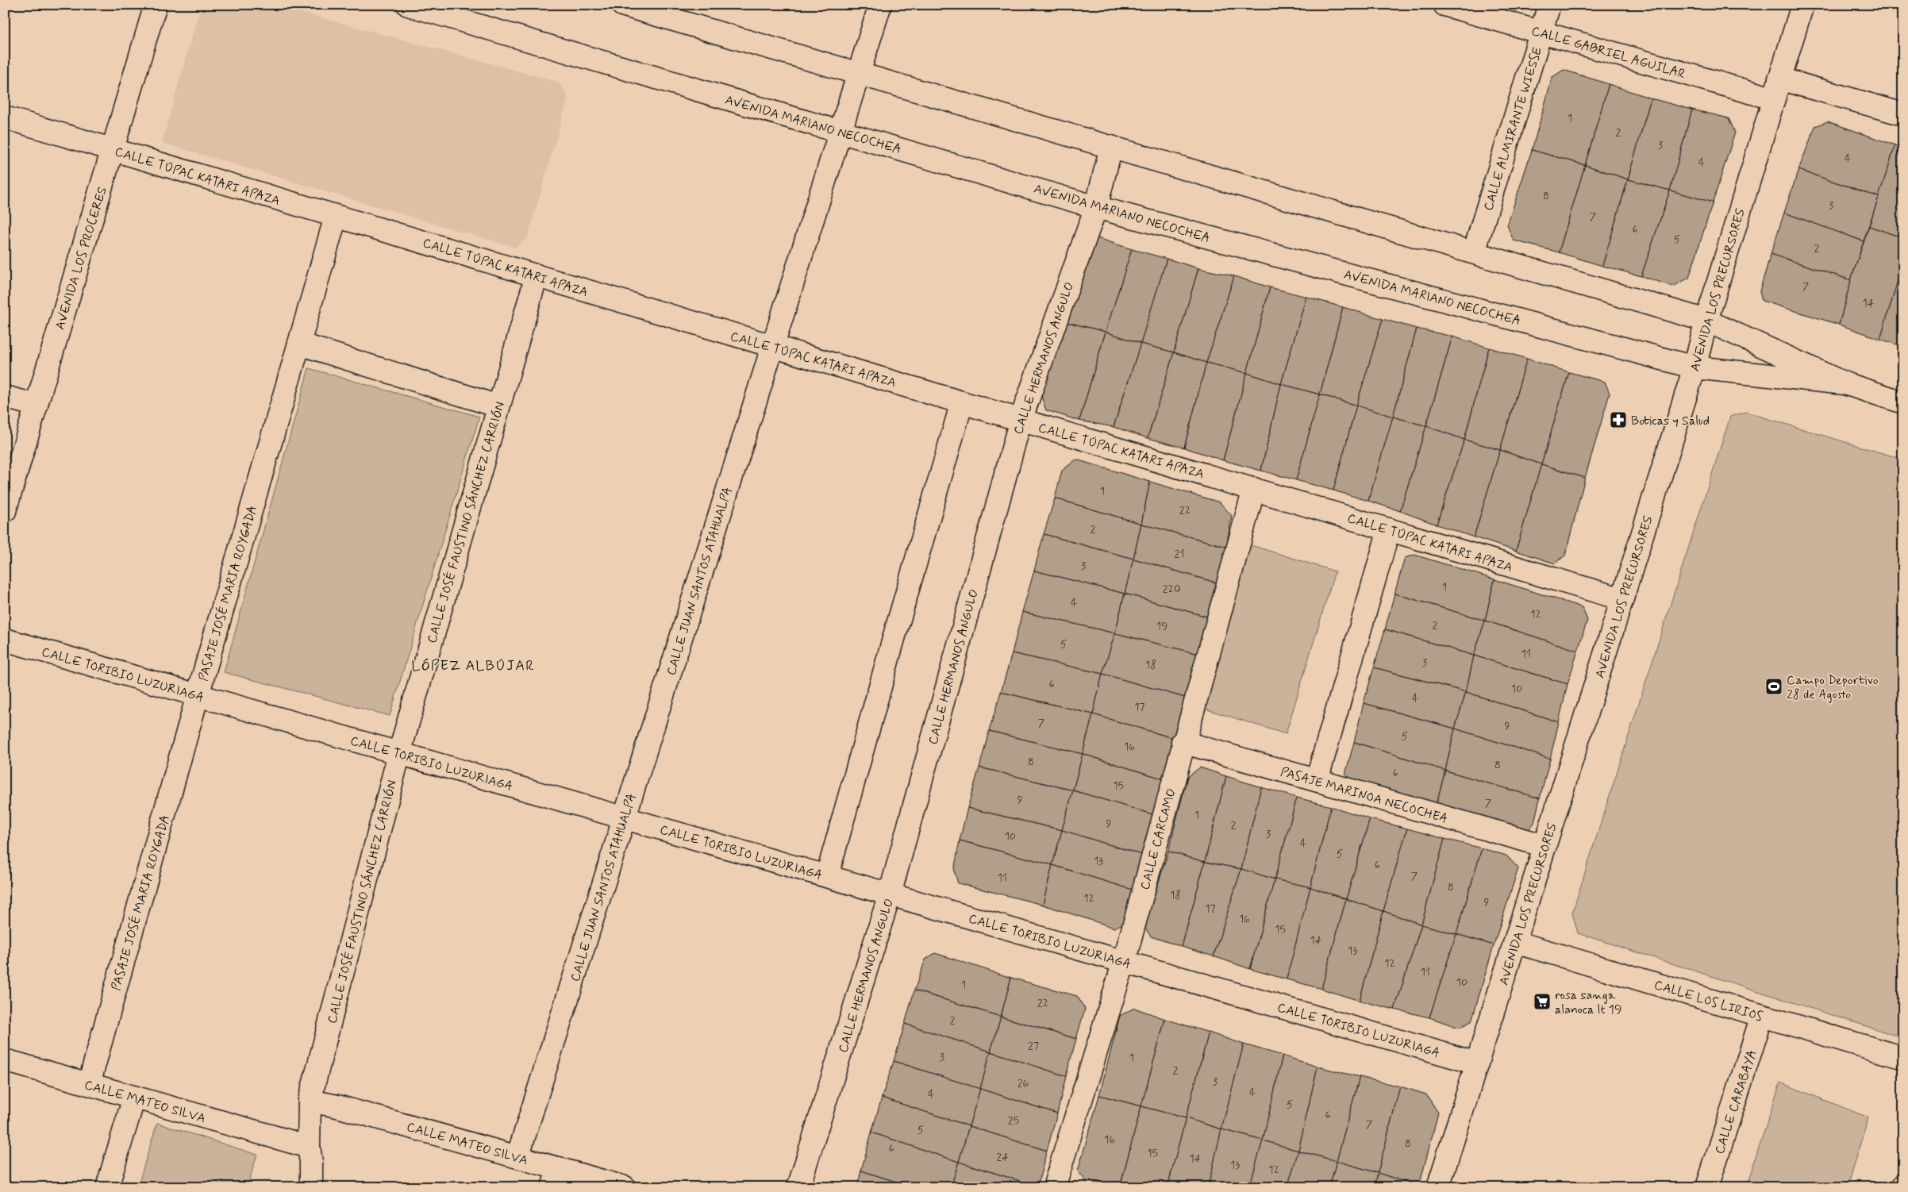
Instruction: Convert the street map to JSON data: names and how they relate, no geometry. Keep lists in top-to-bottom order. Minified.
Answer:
{"streets":{"street":["CALLE GABRIEL AGUILAR","AVENIDA MARIANO NECOCHEA","CALLE ALMIRANTE WIESSE","CALLE TÚPAC KATARI APAZA","AVENIDA LOS PROCERES","AVENIDA LOS PRECURSORES","CALLE HERMANOS ANGULO","CALLE JOSÉ FAUSTINO SÁNCHEZ CARRIÓN","CALLE JUAN SANTOS ATAHUALPA","PASAJE JOSÉ MARIA ROYGADA","CALLE TORIBIO LUZURIAGA","PASAJE MARINOA NECOCHEA","CALLE CARCAMO","CALLE LOS LIRIOS","CALLE MATEO SILVA","CALLE CARABAYA"]},"crossings":[["CALLE GABRIEL AGUILAR","CALLE ALMIRANTE WIESSE"],["CALLE GABRIEL AGUILAR","AVENIDA LOS PRECURSORES"],["AVENIDA MARIANO NECOCHEA","CALLE ALMIRANTE WIESSE"],["AVENIDA MARIANO NECOCHEA","AVENIDA LOS PRECURSORES"],["AVENIDA MARIANO NECOCHEA","CALLE HERMANOS ANGULO"],["AVENIDA MARIANO NECOCHEA","CALLE JUAN SANTOS ATAHUALPA"],["CALLE TÚPAC KATARI APAZA","AVENIDA LOS PROCERES"],["CALLE TÚPAC KATARI APAZA","AVENIDA LOS PRECURSORES"],["CALLE TÚPAC KATARI APAZA","CALLE HERMANOS ANGULO"],["CALLE TÚPAC KATARI APAZA","CALLE JOSÉ FAUSTINO SÁNCHEZ CARRIÓN"],["CALLE TÚPAC KATARI APAZA","CALLE JUAN SANTOS ATAHUALPA"],["CALLE TÚPAC KATARI APAZA","PASAJE JOSÉ MARIA ROYGADA"],["CALLE TÚPAC KATARI APAZA","CALLE CARCAMO"],["AVENIDA LOS PRECURSORES","CALLE TORIBIO LUZURIAGA"],["AVENIDA LOS PRECURSORES","PASAJE MARINOA NECOCHEA"],["AVENIDA LOS PRECURSORES","CALLE LOS LIRIOS"],["CALLE HERMANOS ANGULO","CALLE TORIBIO LUZURIAGA"],["CALLE JOSÉ FAUSTINO SÁNCHEZ CARRIÓN","CALLE TORIBIO LUZURIAGA"],["CALLE JOSÉ FAUSTINO SÁNCHEZ CARRIÓN","CALLE MATEO SILVA"],["CALLE JUAN SANTOS ATAHUALPA","CALLE TORIBIO LUZURIAGA"],["CALLE JUAN SANTOS ATAHUALPA","CALLE MATEO SILVA"],["PASAJE JOSÉ MARIA ROYGADA","CALLE TORIBIO LUZURIAGA"],["PASAJE JOSÉ MARIA ROYGADA","CALLE MATEO SILVA"],["CALLE TORIBIO LUZURIAGA","CALLE CARCAMO"],["PASAJE MARINOA NECOCHEA","CALLE CARCAMO"],["CALLE LOS LIRIOS","CALLE CARABAYA"]],"districts":["LÓPEZ ALBÚJAR"],"places":{"pharmacy":["Boticas y Salud"],"sports":["Campo Deportivo 28 de Agosto"],"supermarket":["rosa sanga alanoca lt 19"]},"house_numbers":["1","2","3","4","4","8","3","7","6","5","2","7","14","1","22","2","21","3","1","220","4","12","2","19","5","11","3","18","6","10","4","17","7","9","5","16","8","8","6","15","9","7","1","9","2","3","10","4","5","13","6","7","11","8","18","12","9","17","16","15","14","13","12","11","10","1","22","2","27","3","1","2","3","26","4","4","5","6","25","7","5","16","8","6","15","24","14","13","12"]}
